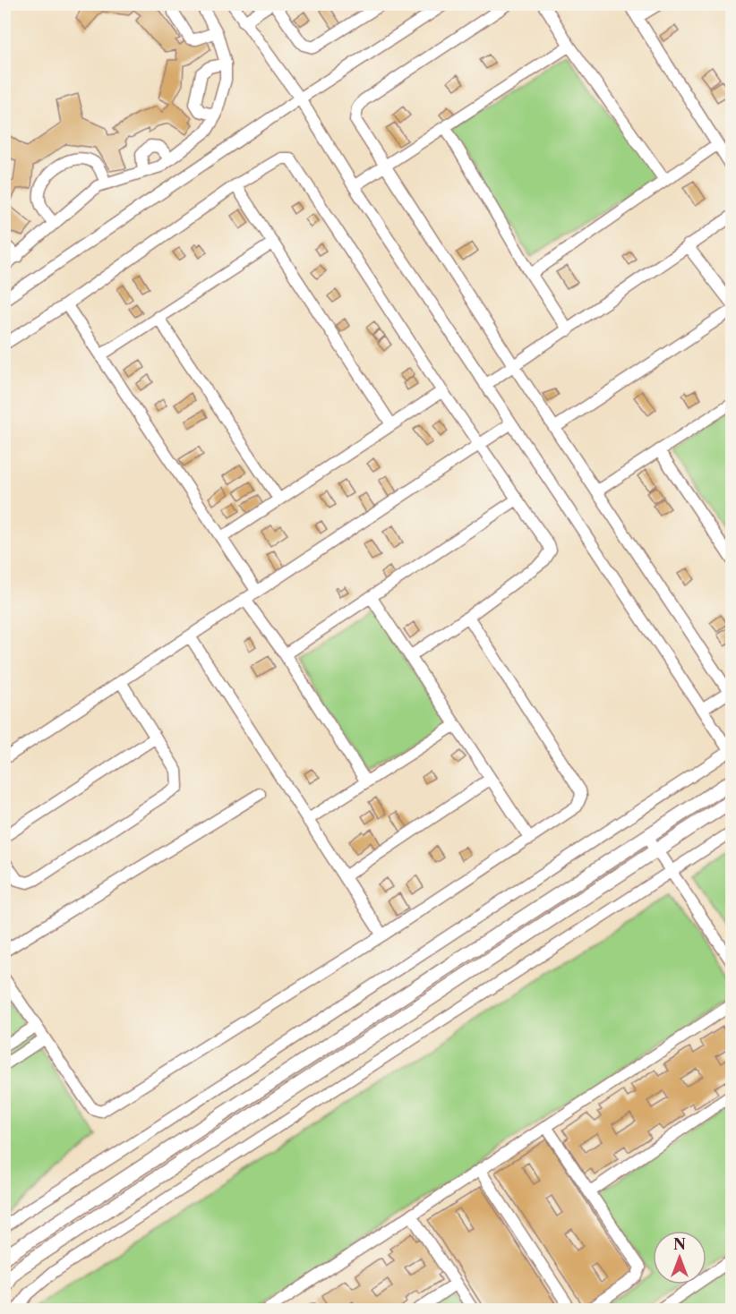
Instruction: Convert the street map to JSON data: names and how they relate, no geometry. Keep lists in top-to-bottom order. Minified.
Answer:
{"north":"top"}
